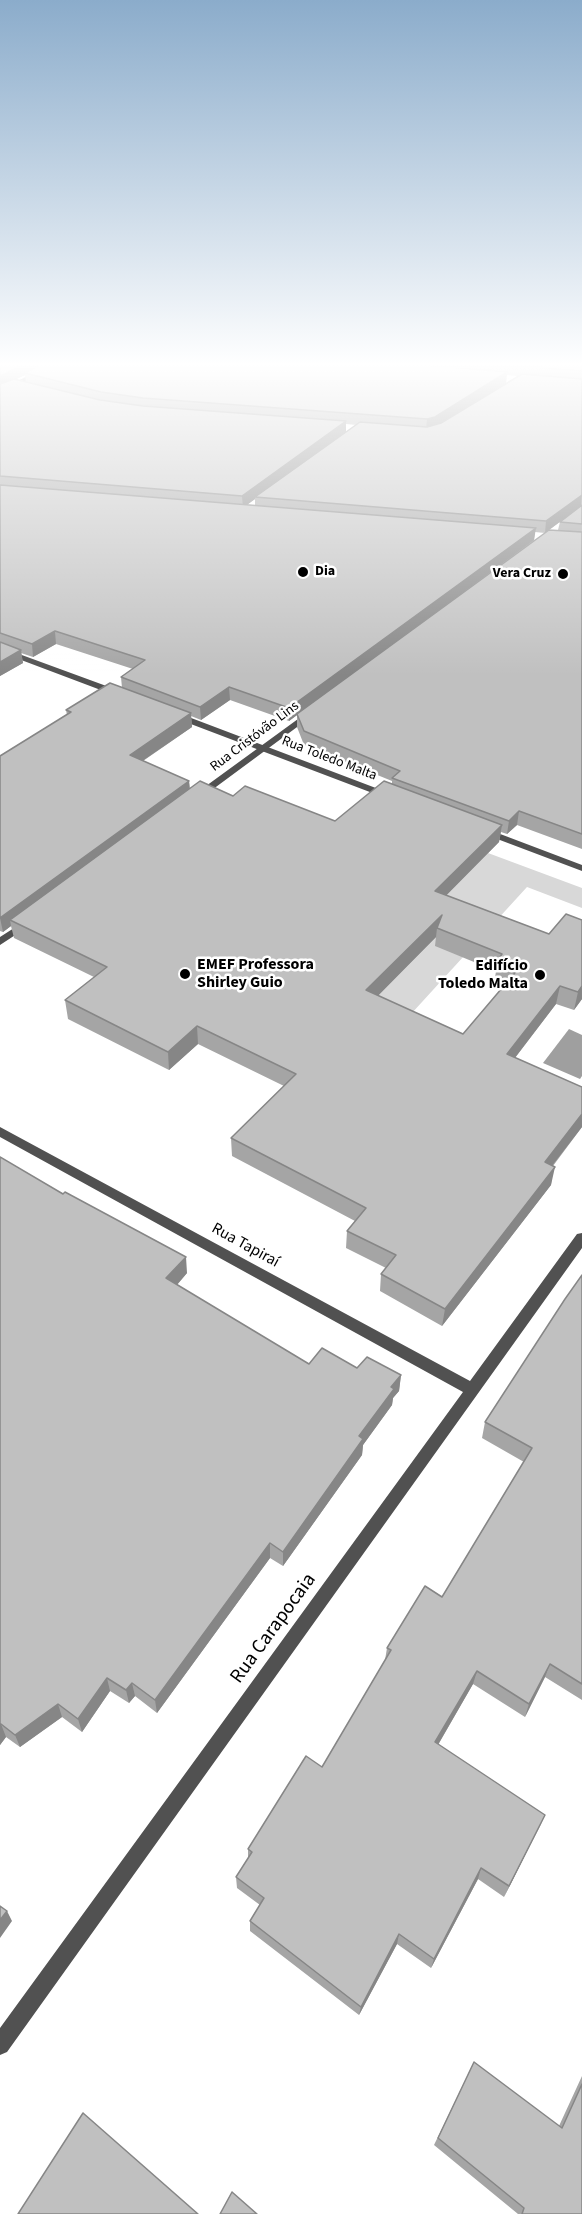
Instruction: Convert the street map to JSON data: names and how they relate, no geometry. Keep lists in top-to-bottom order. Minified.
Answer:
{"streets":{"street":["Rua Cristóvão Lins","Rua Toledo Malta","Rua Tapiraí","Rua Carapocaia"]},"crossings":[["Rua Cristóvão Lins","Rua Toledo Malta"],["Rua Tapiraí","Rua Carapocaia"]],"places":["Dia","Vera Cruz","EMEF Professora Shirley Guio","Edifício Toledo Malta"]}
